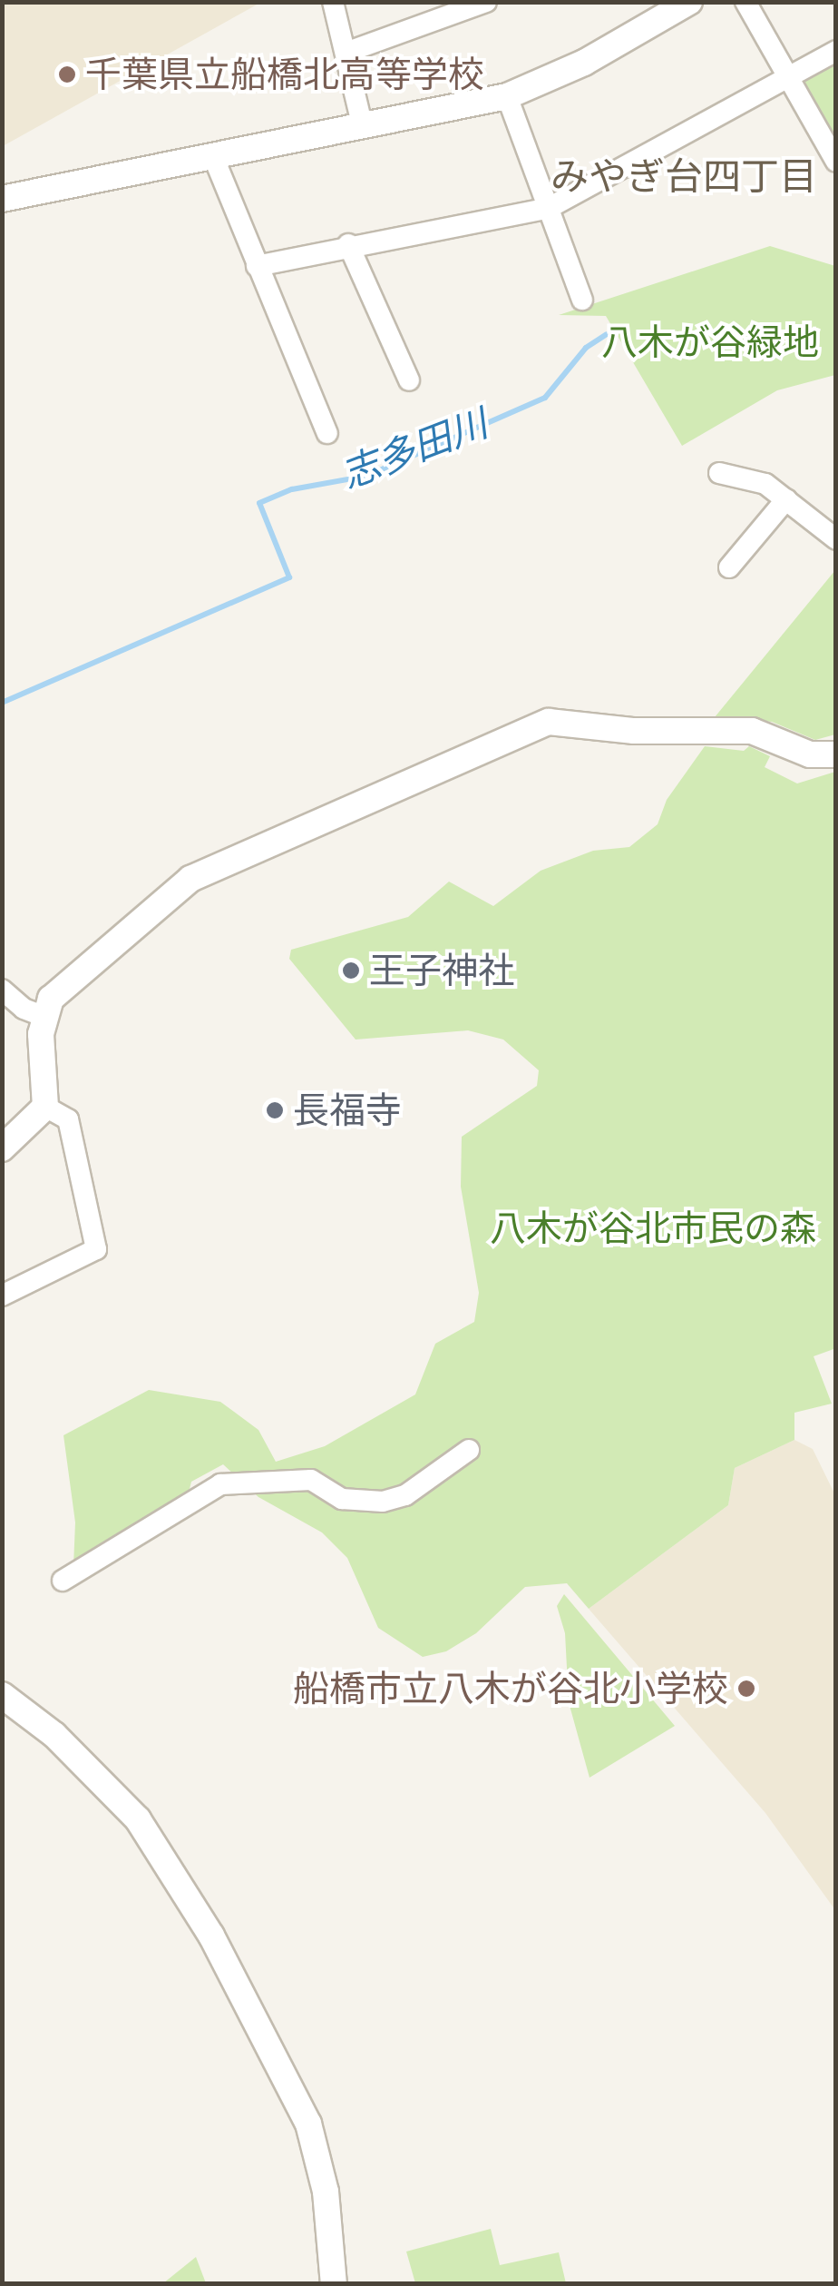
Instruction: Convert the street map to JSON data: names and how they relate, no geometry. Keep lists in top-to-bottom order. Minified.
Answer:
{"districts":["みやぎ台四丁目"],"water":["志多田川"],"parks":["八木が谷緑地","八木が谷北市民の森"],"places":["千葉県立船橋北高等学校","王子神社","長福寺","船橋市立八木が谷北小学校"]}
